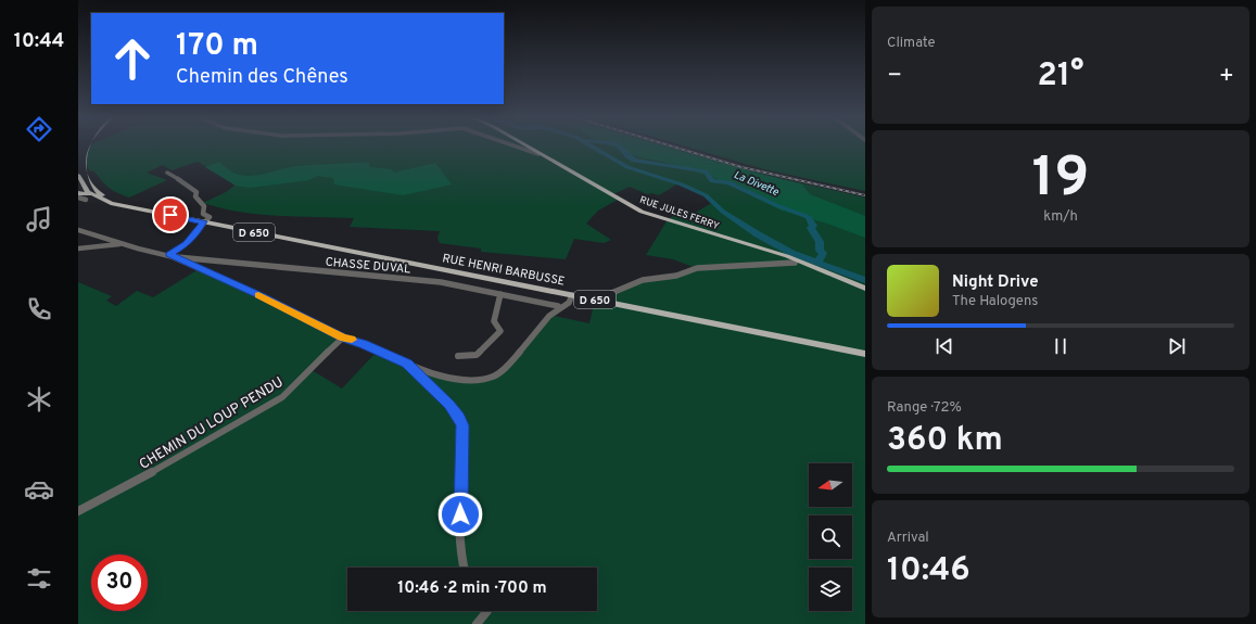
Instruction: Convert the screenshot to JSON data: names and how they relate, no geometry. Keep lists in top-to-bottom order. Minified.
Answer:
{"streets":{"main road":["RUE JULES FERRY","D 650","RUE HENRI BARBUSSE"],"street":["CHASSE DUVAL","CHEMIN DU LOUP PENDU"]},"crossings":[["D 650","RUE HENRI BARBUSSE"]],"water":["La Divette"],"north":"left","page":{"tabs":"10:44","tile":["Climate",["19","km/h"],["Range · 72%","360 km"],["Arrival","10:46"]],"turn":["170 m","Chemin des Chênes"],"heat":["−","21°","+"],"song":["Night Drive","The Halogens"],"limit":"30","trip":"10:46 · 2 min · 700 m"}}
